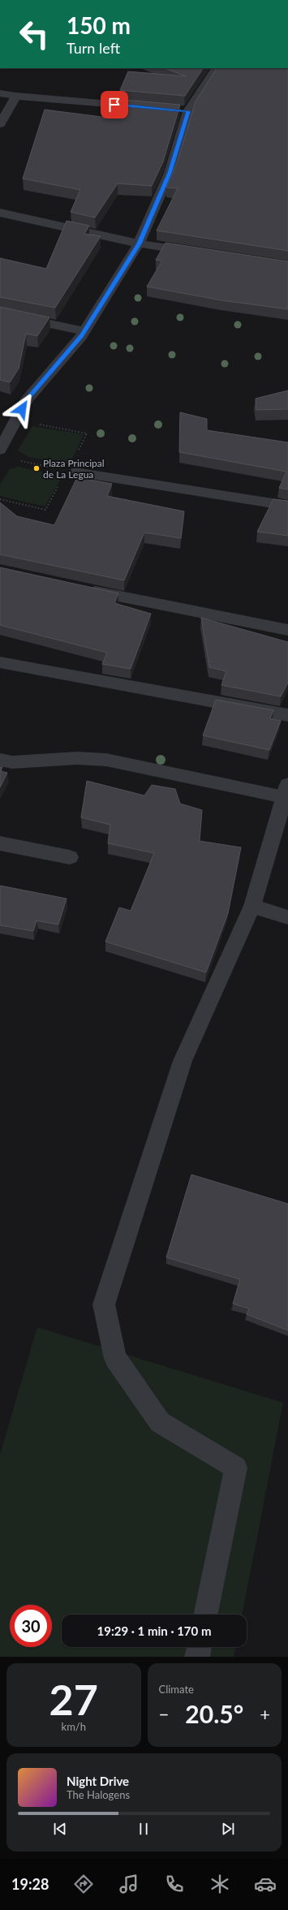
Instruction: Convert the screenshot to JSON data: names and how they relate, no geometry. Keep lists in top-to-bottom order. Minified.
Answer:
{"places":["Plaza Principal de La Legua"],"page":{"turn":["150 m","Turn left"],"limit":"30","trip":"19:29 · 1 min · 170 m","tile":[["27","km/h"],"Climate"],"heat":["−","20.5°","+"],"song":["Night Drive","The Halogens"],"tabs":"19:28"}}
